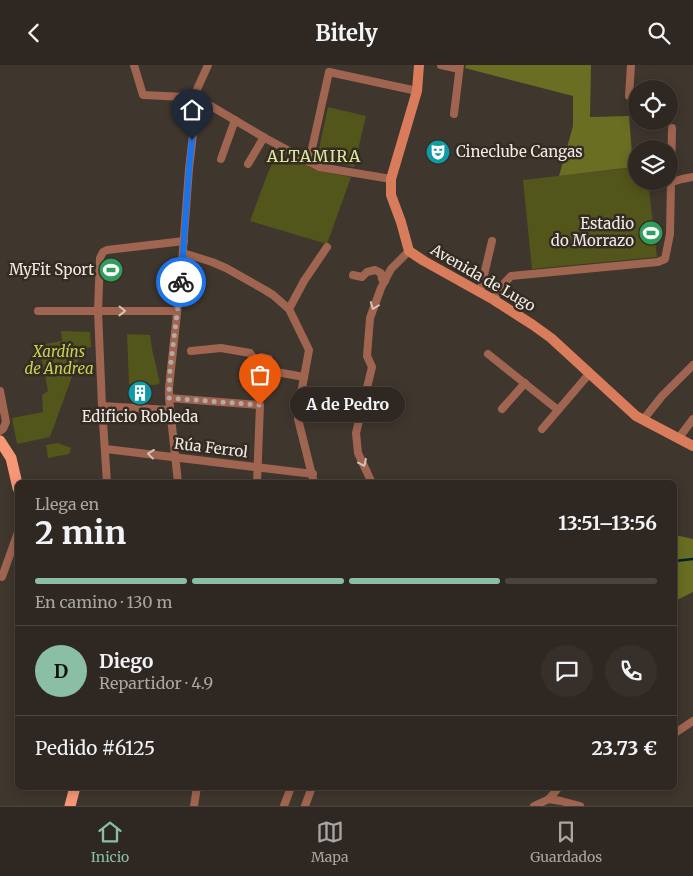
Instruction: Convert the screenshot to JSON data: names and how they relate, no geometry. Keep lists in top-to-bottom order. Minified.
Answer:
{"streets":{"street":["Avenida de Lugo","Rúa Ferrol"]},"districts":["ALTAMIRA"],"parks":["Xardíns de Andrea"],"places":{"theatre":["Cineclube Cangas"],"sports":["Estadio do Morrazo","MyFit Sport"],"building":["Edificio Robleda"],"other":["A de Pedro"]},"page":{"header":"Bitely","bubble":"A de Pedro","heading":["2 min","Llega en","13:51–13:56"],"panel":["Diego","Repartidor · 4.9","Pedido #6125","23.73 €"],"bar":"En camino · 130 m","round":"D","tabs":["Inicio","Mapa","Guardados"]}}
